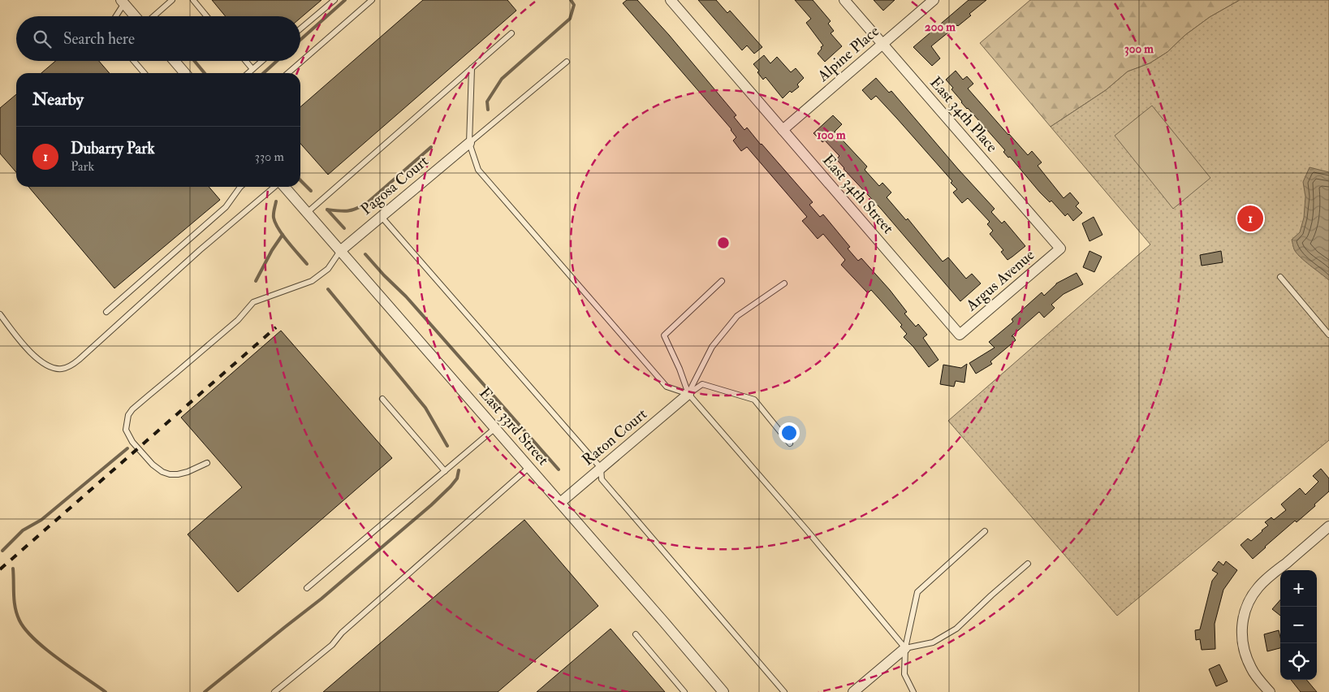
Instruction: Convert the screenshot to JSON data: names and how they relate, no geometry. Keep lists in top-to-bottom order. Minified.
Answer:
{"streets":{"street":["Alpine Place","East 34th Place","Pagosa Court","East 34th Street","Argus Avenue","East 33rd Street","Raton Court"]},"crossings":[["Alpine Place","East 34th Place"],["Alpine Place","East 34th Street"],["East 34th Place","Argus Avenue"],["Pagosa Court","East 33rd Street"],["East 34th Street","Argus Avenue"],["East 33rd Street","Raton Court"]],"page":{"search":"Search here","heading":"Nearby","list":[{"mark":"1","name":"Dubarry Park","note":"Park","value":"330 m"}],"pins":"1","map_buttons":["+","−"]},"rings":["200 m","300 m","100 m"]}
